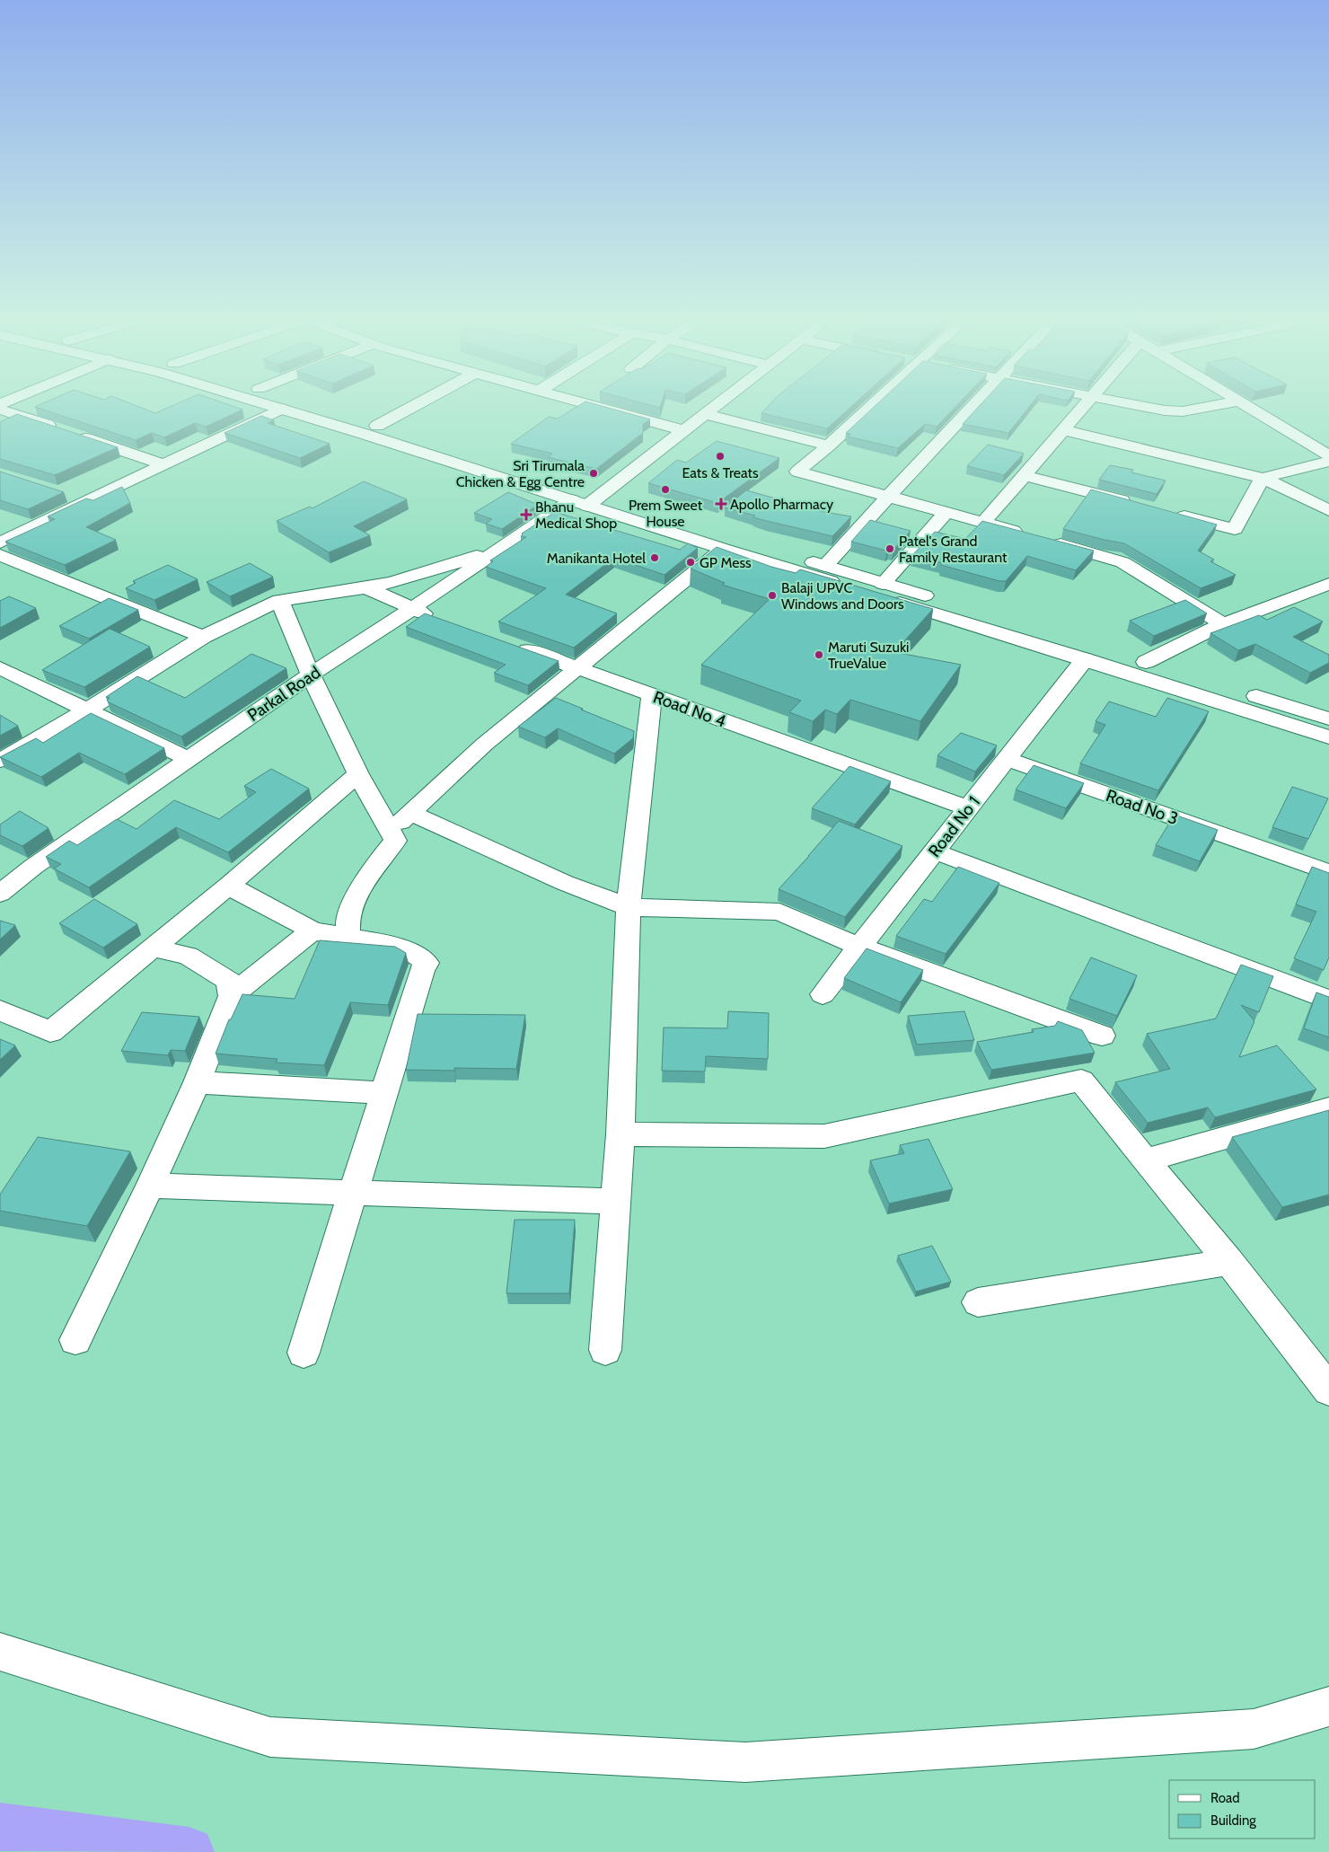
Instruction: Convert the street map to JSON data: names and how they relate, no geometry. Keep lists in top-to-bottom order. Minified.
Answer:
{"streets":{"main road":["Parkal Road","Road No 4","Road No 3","Road No 1"]},"crossings":[["Road No 4","Road No 1"],["Road No 3","Road No 1"]],"places":{"other":["Eats & Treats","Sri Tirumala Chicken & Egg Centre","Prem Sweet House","Patel's Grand Family Restaurant","Manikanta Hotel","GP Mess","Balaji UPVC Windows and Doors","Maruti Suzuki TrueValue"],"health":["Apollo Pharmacy","Bhanu Medical Shop"]},"legend":["Road","Building"]}
